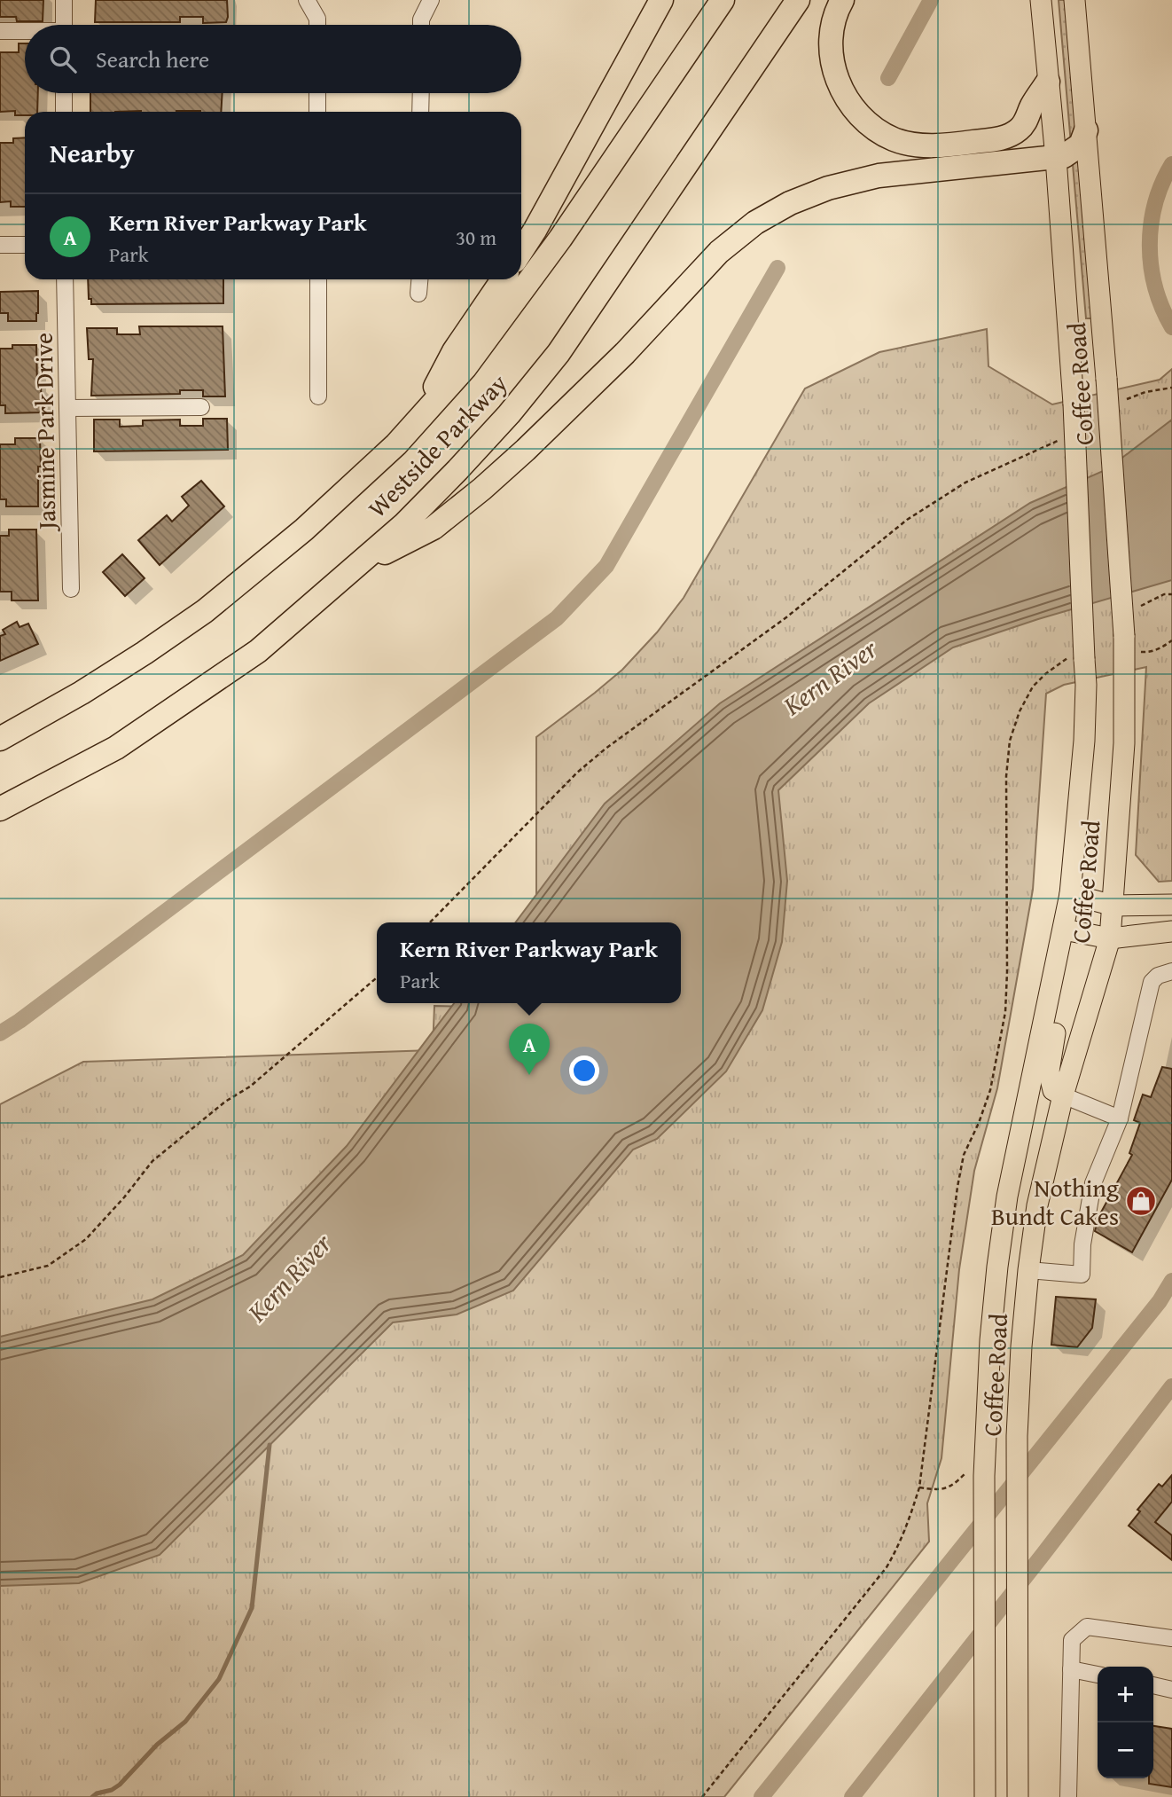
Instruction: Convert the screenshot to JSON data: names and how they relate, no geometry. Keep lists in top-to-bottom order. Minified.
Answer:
{"streets":{"highway":["Westside Parkway"],"main road":["Coffee Road"],"street":["Jasmine Park Drive"]},"water":["Kern River"],"places":{"shop":["Nothing Bundt Cakes"]},"page":{"search":"Search here","heading":"Nearby","list":[{"mark":"A","name":"Kern River Parkway Park","note":"Park","value":"30 m"}],"popup":["Kern River Parkway Park","Park"],"pins":"A","map_buttons":["+","−"]}}
